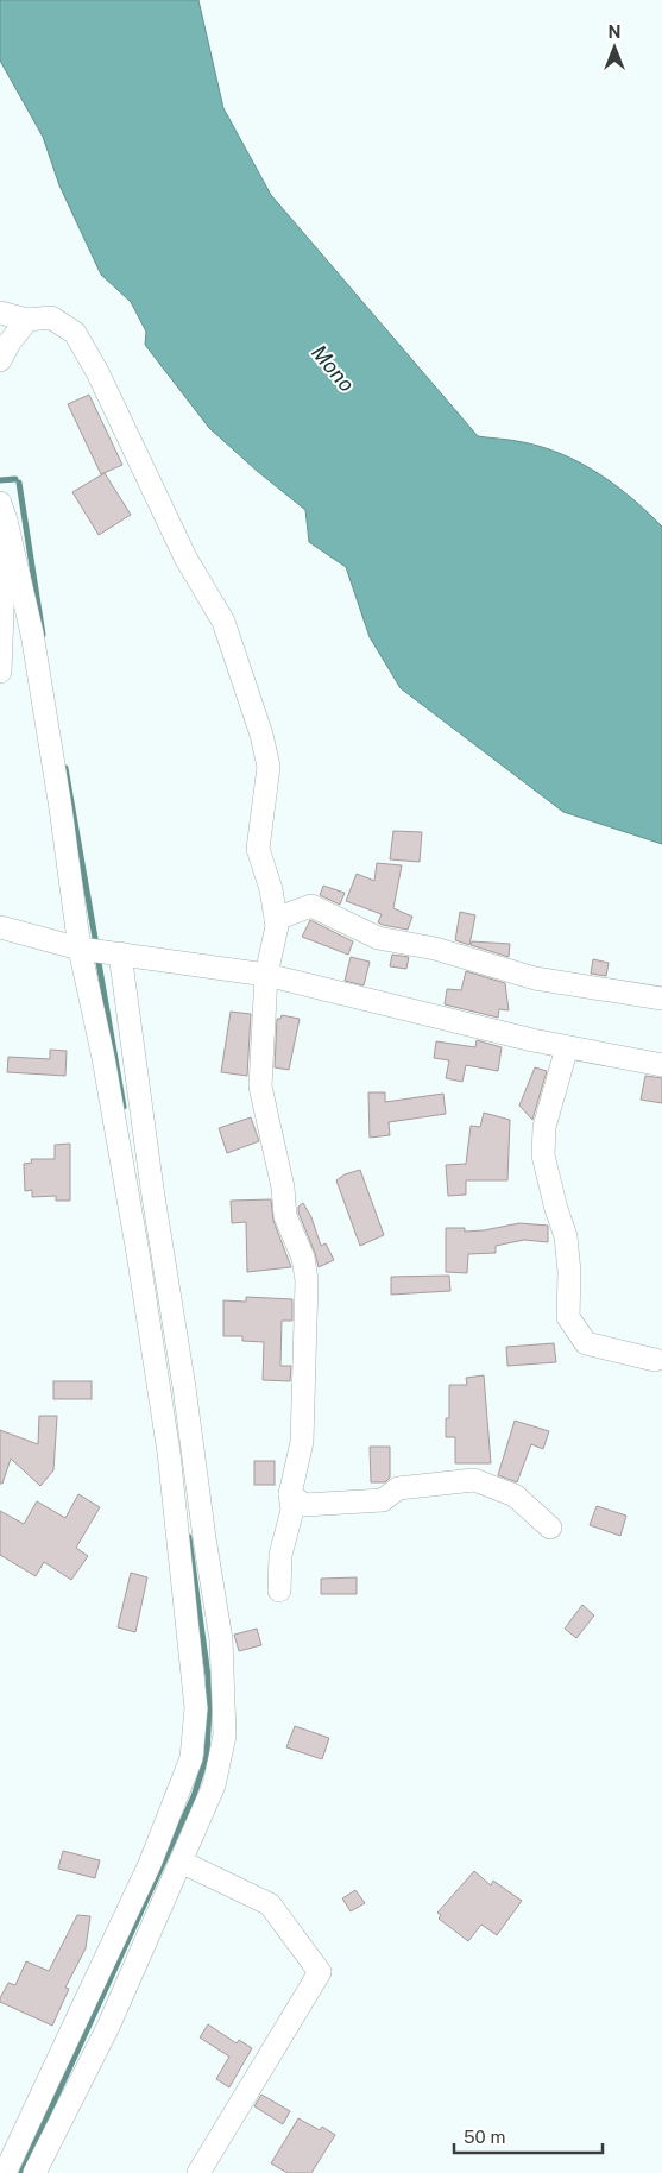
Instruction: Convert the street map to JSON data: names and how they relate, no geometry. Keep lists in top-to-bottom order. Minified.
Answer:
{"water":["Mono"],"scale_bar":"50 m","north":"top"}
